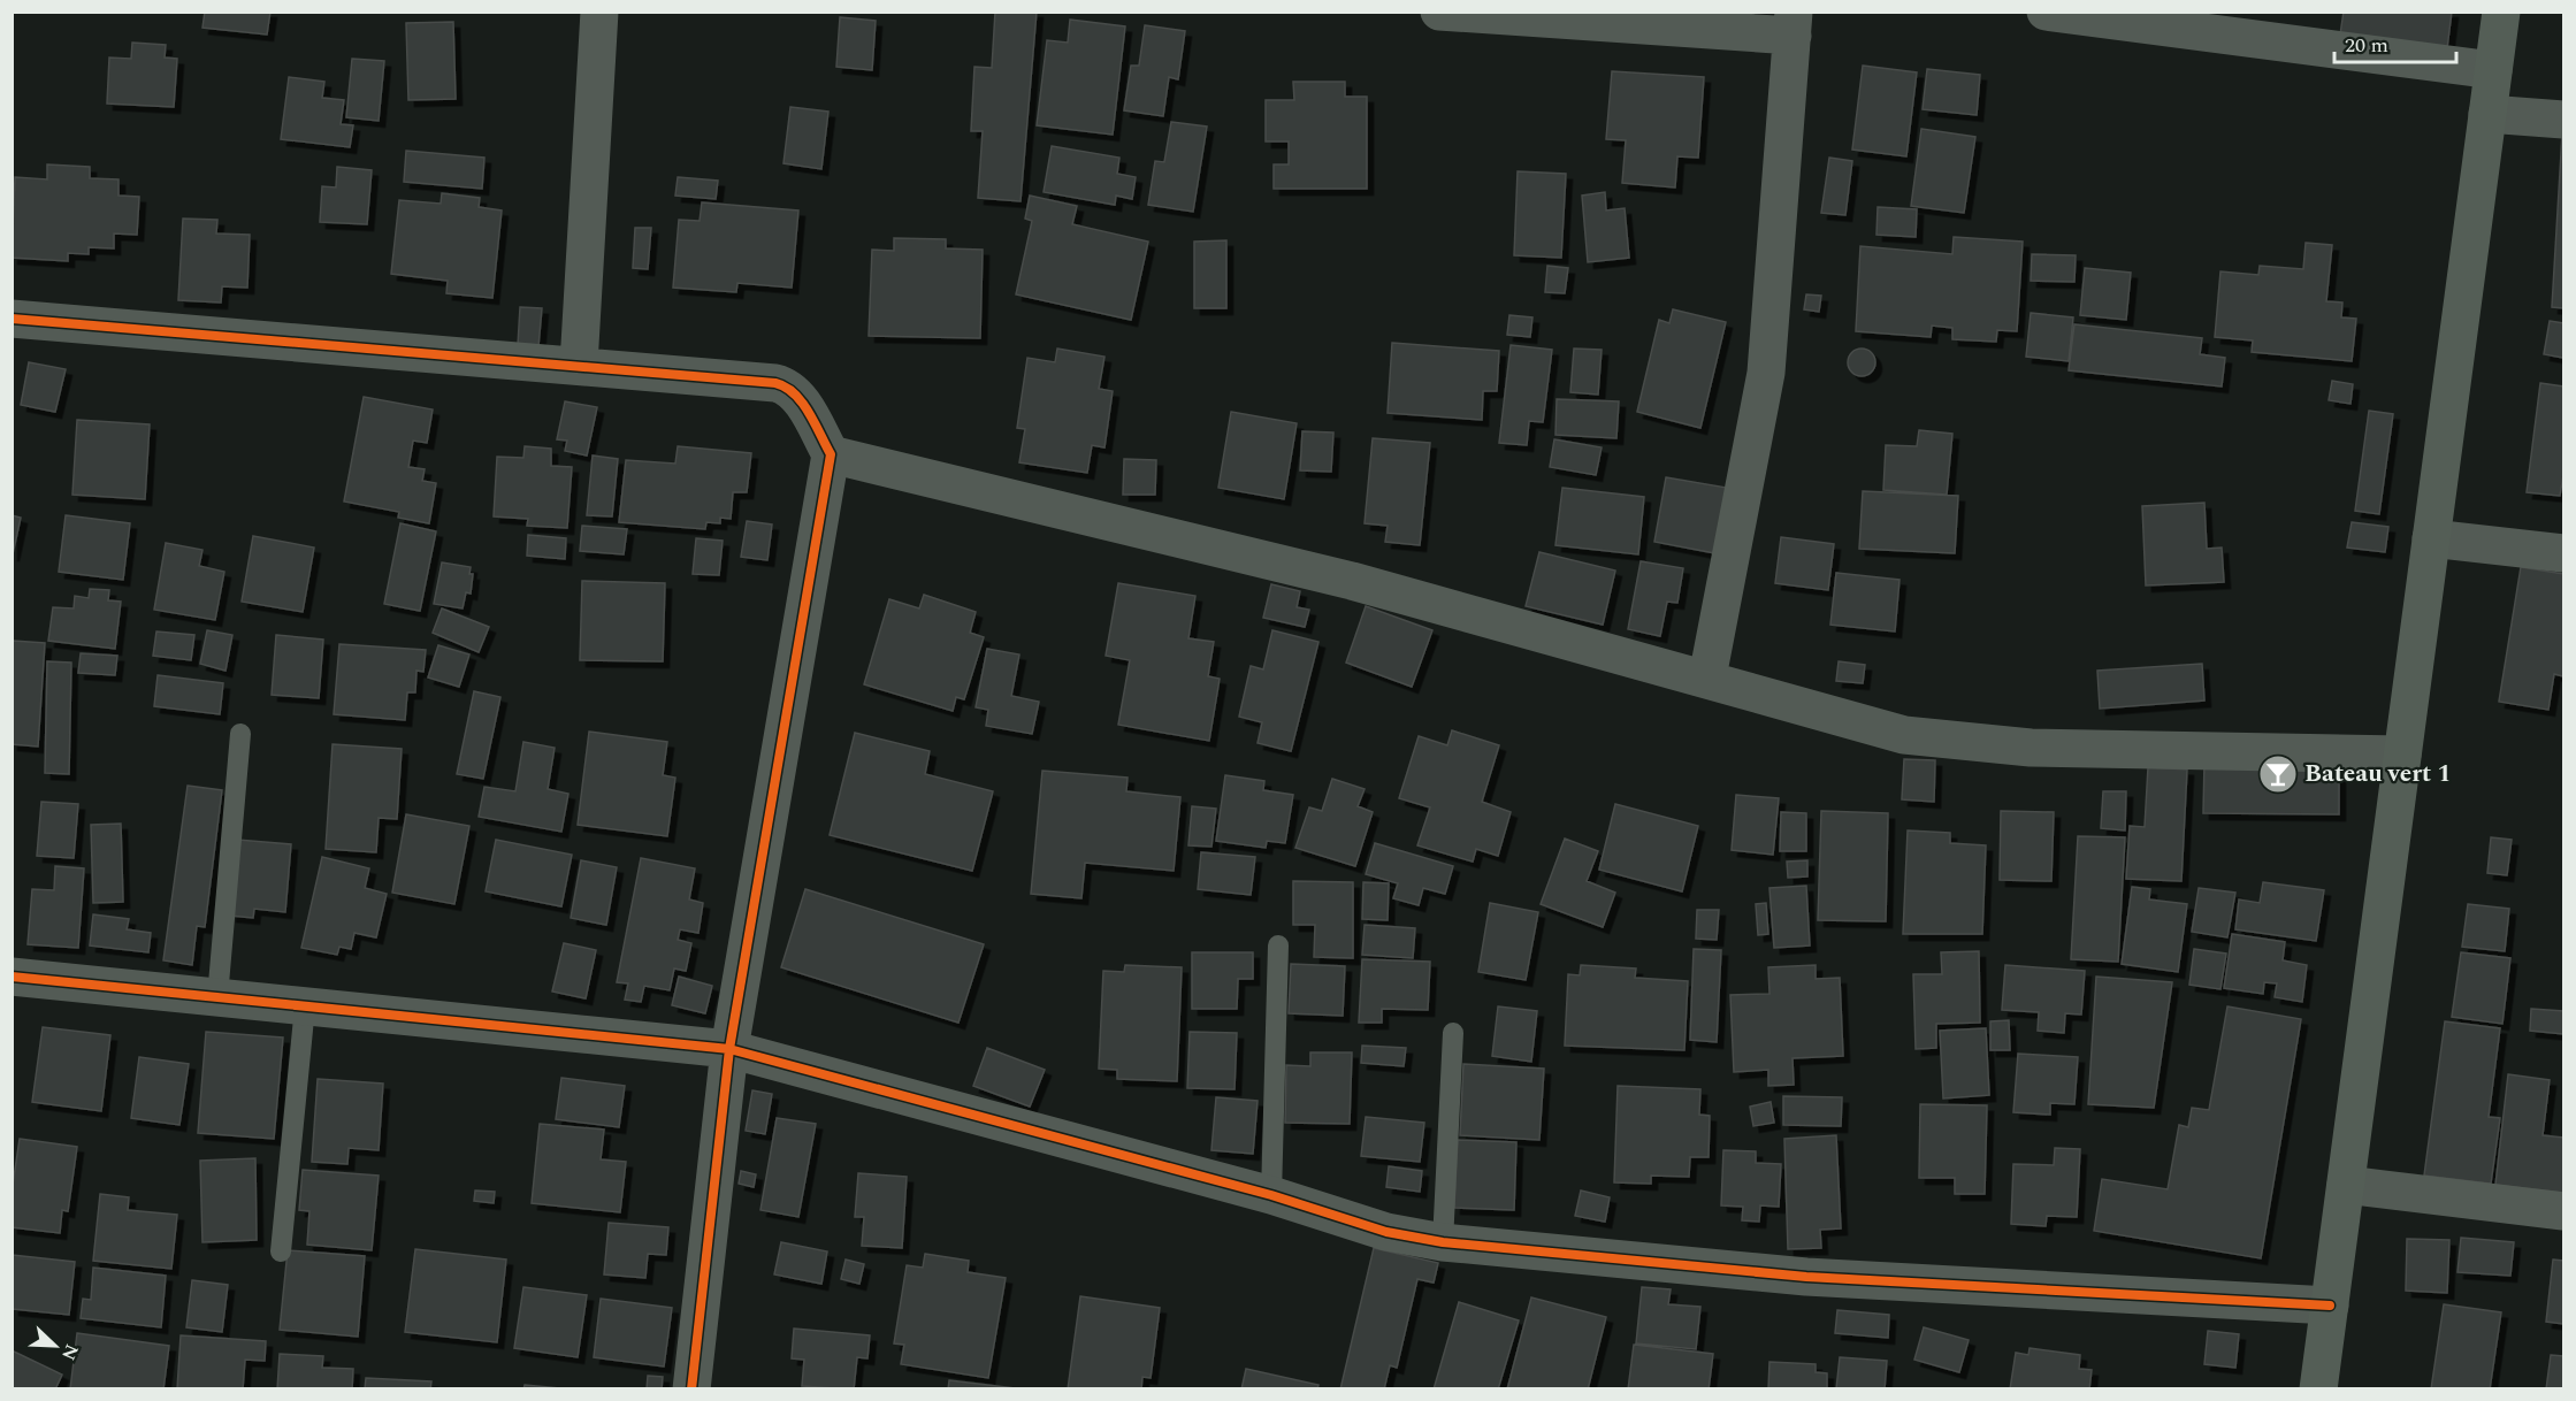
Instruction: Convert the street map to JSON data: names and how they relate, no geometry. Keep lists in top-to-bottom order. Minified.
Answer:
{"places":{"bar":["Bateau vert 1"]},"scale_bar":"20 m","north":"bottom right"}
